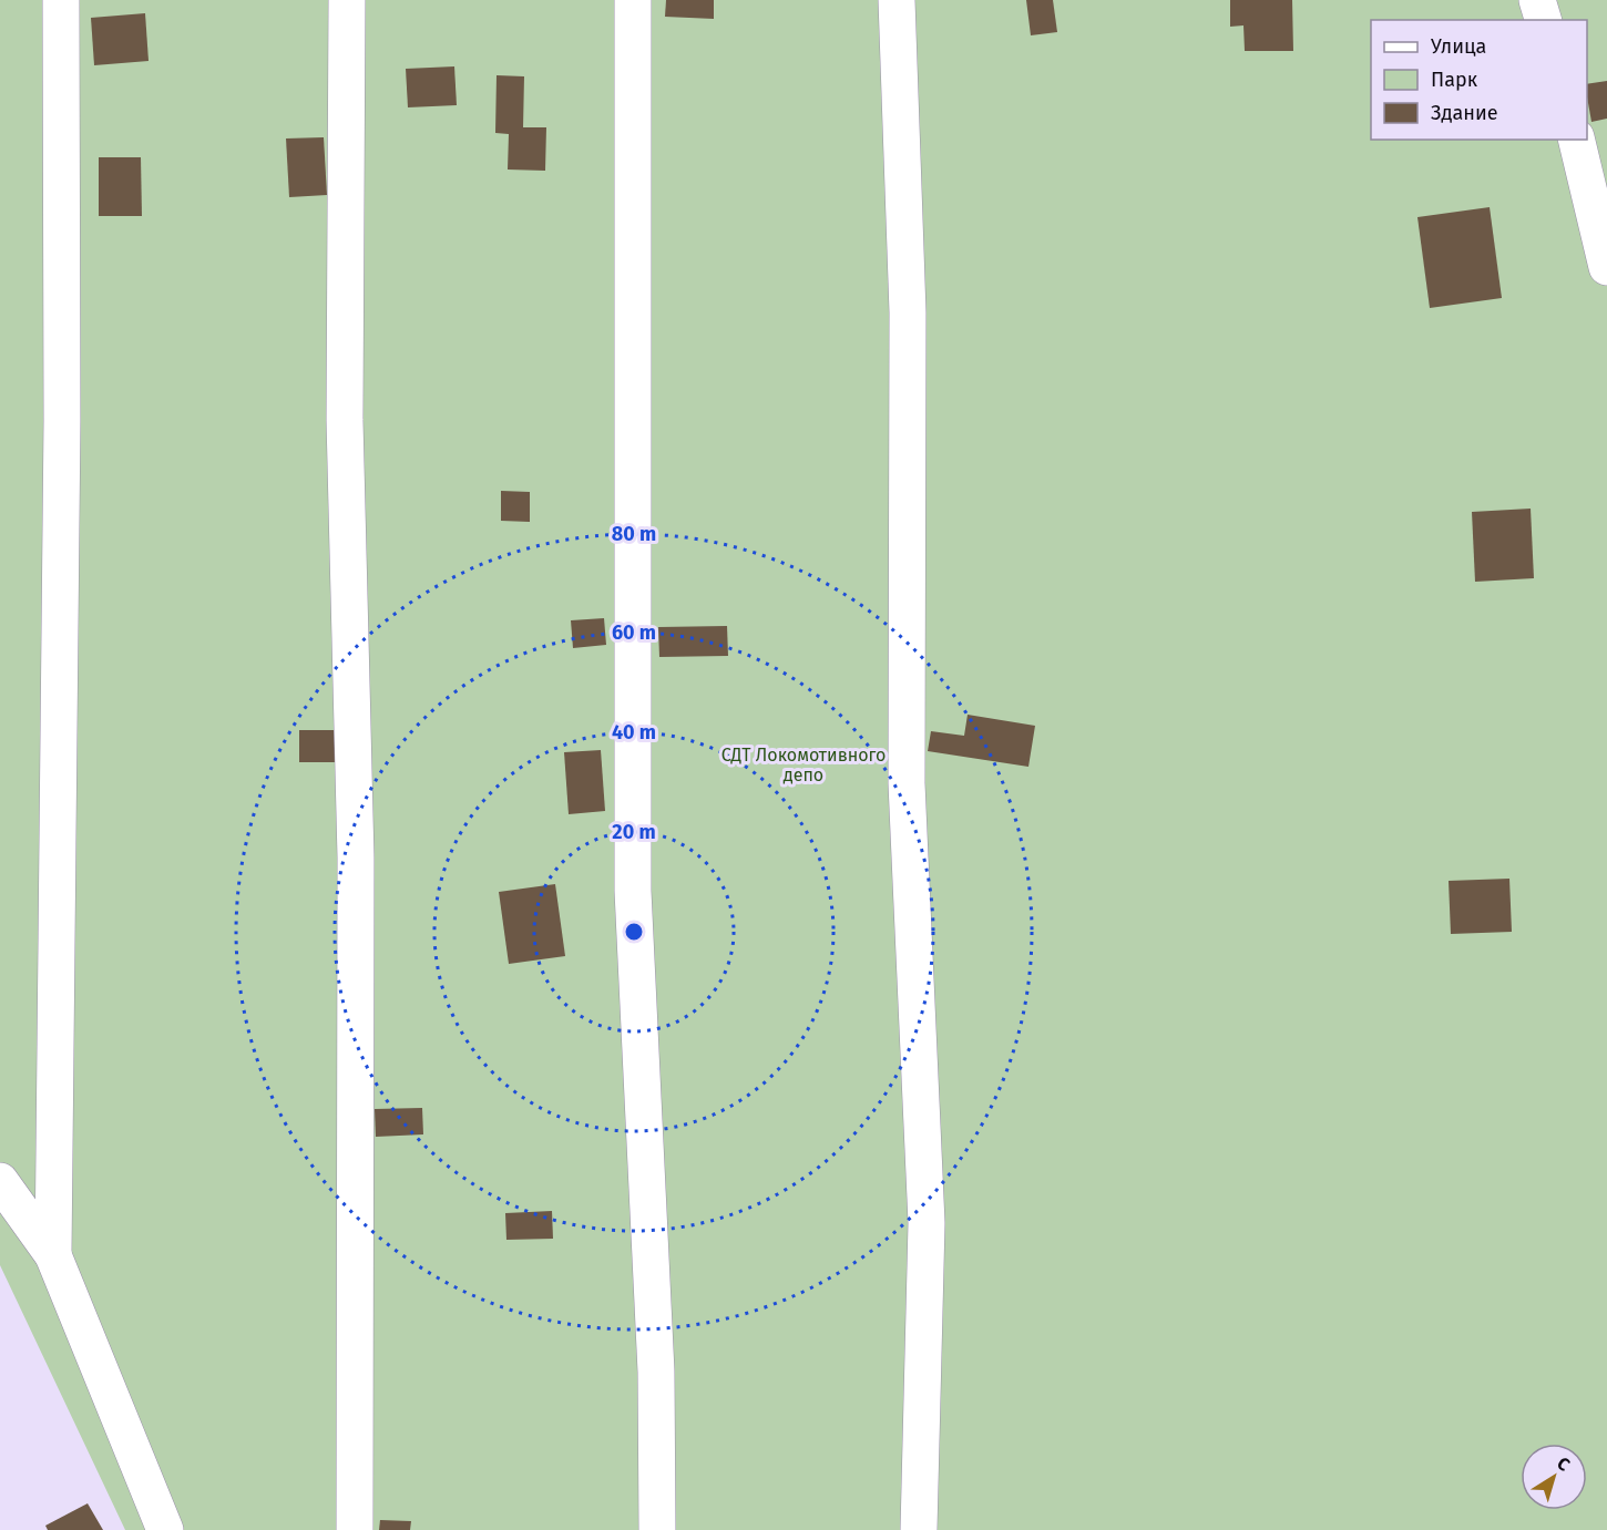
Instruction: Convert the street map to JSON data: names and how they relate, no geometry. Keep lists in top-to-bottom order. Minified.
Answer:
{"parks":["СДТ Локомотивного депо"],"legend":["Улица","Парк","Здание"],"north":"top right","rings":["80 m","60 m","40 m","20 m"]}
